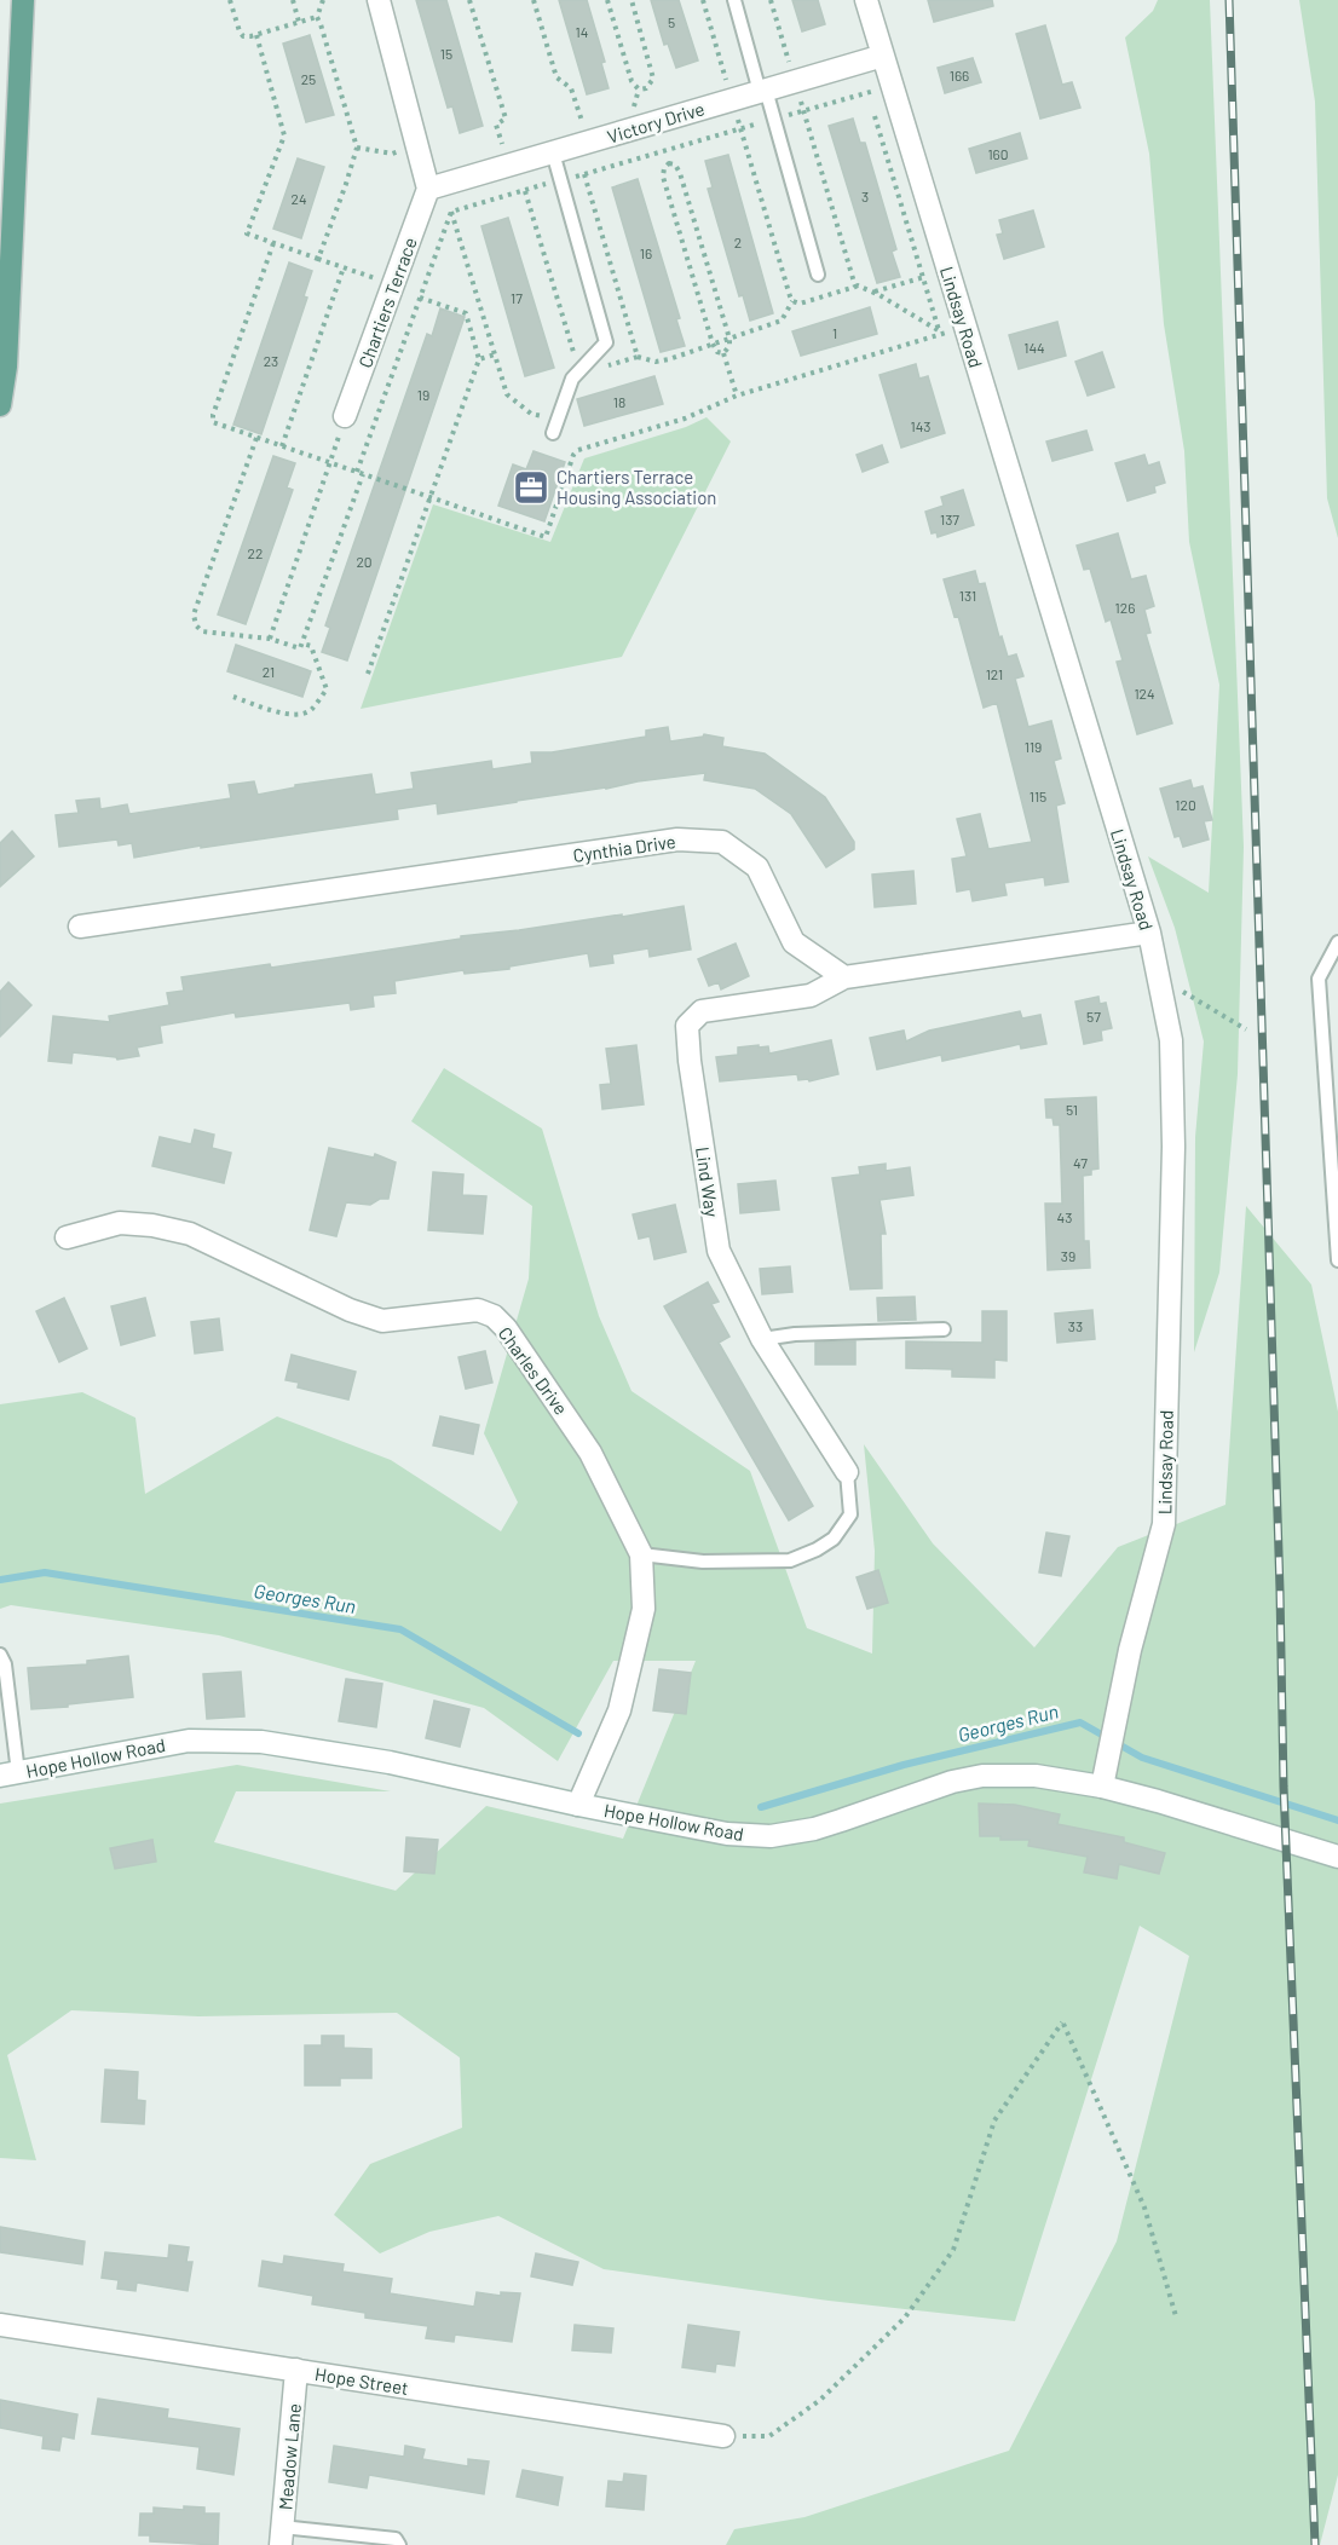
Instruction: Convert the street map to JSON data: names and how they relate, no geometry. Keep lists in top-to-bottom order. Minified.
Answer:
{"streets":{"street":["Victory Drive","Chartiers Terrace","Lindsay Road","Cynthia Drive","Lind Way","Charles Drive","Hope Hollow Road","Hope Street","Meadow Lane"]},"crossings":[["Victory Drive","Chartiers Terrace"],["Victory Drive","Lindsay Road"],["Lindsay Road","Hope Hollow Road"],["Cynthia Drive","Lind Way"],["Charles Drive","Hope Hollow Road"],["Hope Street","Meadow Lane"]],"water":["Georges Run"],"places":{"office":["Chartiers Terrace Housing Association"]},"house_numbers":["5","14","15","166","25","160","3","24","2","16","17","1","144","23","19","18","143","137","22","20","131","126","21","121","124","119","115","120","57","51","47","43","39","33"]}
